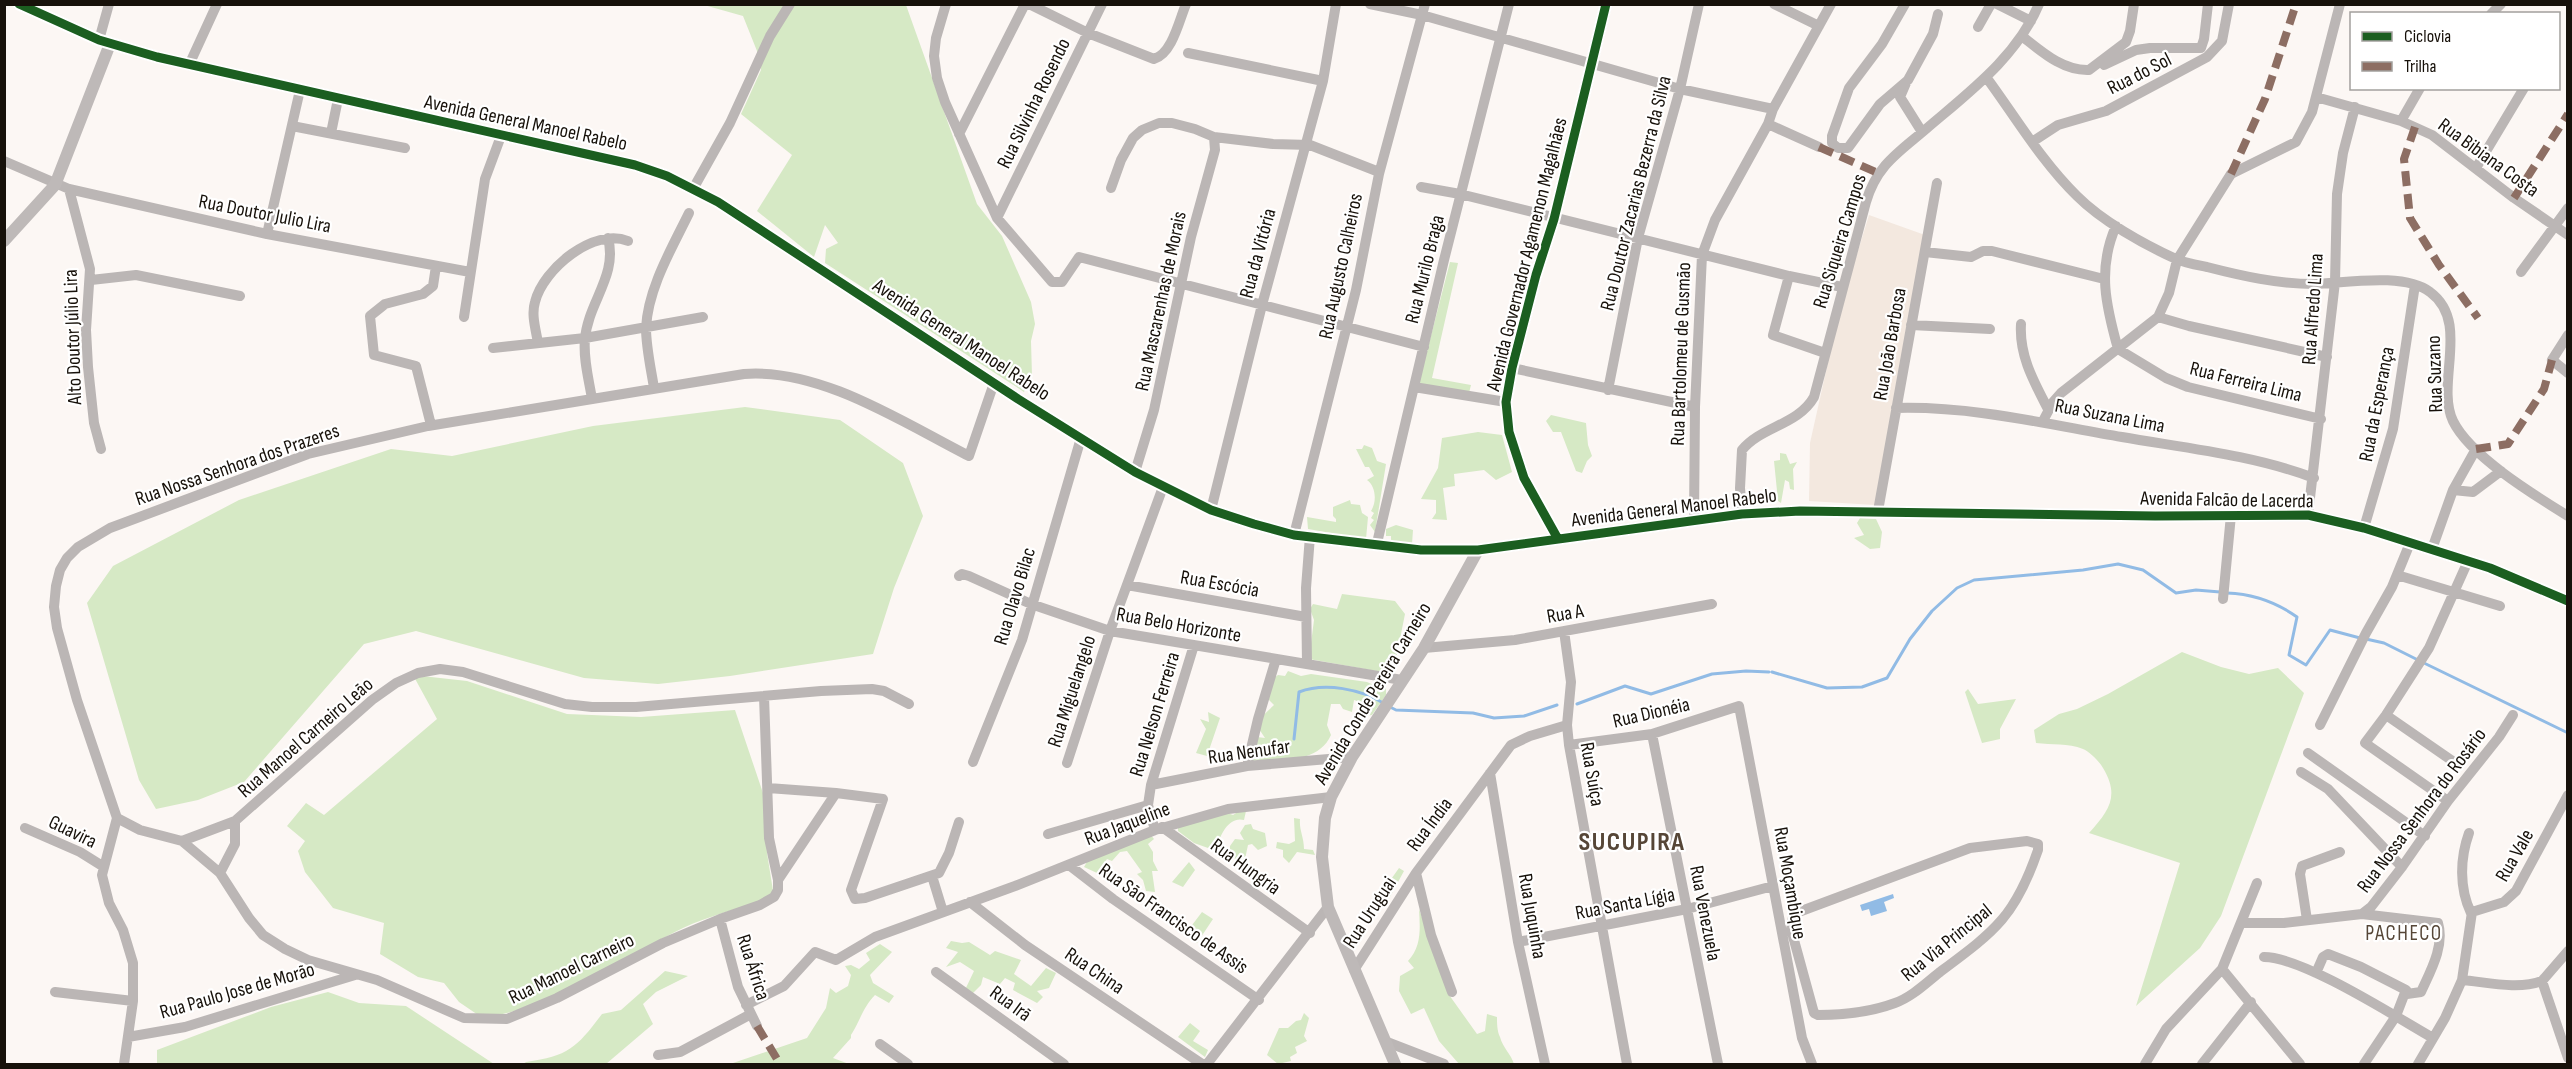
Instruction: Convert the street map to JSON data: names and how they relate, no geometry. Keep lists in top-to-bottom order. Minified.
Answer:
{"streets":{"main road":["Avenida General Manoel Rabelo","Avenida Governador Agamenon Magalhães","Avenida Falcão de Lacerda","Avenida Conde Pereira Carneiro"],"street":["Rua do Sol","Rua Silvinha Rosendo","Rua Bibiana Costa","Rua Doutor Zacarias Bezerra da Silva","Rua Doutor Julio Lira","Rua Siqueira Campos","Rua da Vitória","Rua Augusto Calheiros","Rua Murilo Braga","Rua Mascarenhas de Morais","Rua Alfredo Lima","Alto Doutor Júlio Lira","Rua João Barbosa","Rua Bartolomeu de Gusmão","Rua Suzano","Rua Ferreira Lima","Rua da Esperança","Rua Suzana Lima","Rua Nossa Senhora dos Prazeres","Rua Escócia","Rua Olavo Bilac","Rua A","Rua Belo Horizonte","Rua Miguelangelo","Rua Dionéia","Rua Nelson Ferreira","Rua Manoel Carneiro Leão","Rua Nenufar","Rua Suíça","Rua Nossa Senhora do Rosário","Rua Jaqueline","Rua Índia","Guavira","Rua Vale","Rua Hungria","Rua Moçambique","Rua Santa Lígia","Rua Uruguai","Rua Venezuela","Rua Juquinha","Rua São Francisco de Assis","Rua Via Principal","Rua África","Rua Manoel Carneiro","Rua China","Rua Paulo Jose de Morão","Rua Irã"]},"crossings":[["Avenida General Manoel Rabelo","Rua Siqueira Campos"],["Avenida General Manoel Rabelo","Rua da Vitória"],["Avenida General Manoel Rabelo","Avenida Governador Agamenon Magalhães"],["Avenida General Manoel Rabelo","Rua Augusto Calheiros"],["Avenida General Manoel Rabelo","Rua Murilo Braga"],["Avenida General Manoel Rabelo","Rua Mascarenhas de Morais"],["Avenida General Manoel Rabelo","Rua João Barbosa"],["Avenida General Manoel Rabelo","Rua Bartolomeu de Gusmão"],["Avenida General Manoel Rabelo","Rua Nossa Senhora dos Prazeres"],["Avenida General Manoel Rabelo","Avenida Falcão de Lacerda"],["Avenida General Manoel Rabelo","Rua Olavo Bilac"],["Avenida General Manoel Rabelo","Rua Miguelangelo"],["Avenida General Manoel Rabelo","Avenida Conde Pereira Carneiro"],["Rua Bibiana Costa","Rua Alfredo Lima"],["Rua Doutor Julio Lira","Alto Doutor Júlio Lira"],["Rua Alfredo Lima","Rua Ferreira Lima"],["Rua Alfredo Lima","Rua Suzana Lima"],["Rua Alfredo Lima","Avenida Falcão de Lacerda"],["Rua João Barbosa","Rua Suzana Lima"],["Rua Suzano","Rua da Esperança"],["Rua da Esperança","Avenida Falcão de Lacerda"],["Rua Escócia","Rua Miguelangelo"],["Rua Olavo Bilac","Rua Belo Horizonte"],["Rua A","Avenida Conde Pereira Carneiro"],["Rua A","Rua Suíça"],["Rua Belo Horizonte","Rua Miguelangelo"],["Rua Belo Horizonte","Avenida Conde Pereira Carneiro"],["Rua Belo Horizonte","Rua Nelson Ferreira"],["Avenida Conde Pereira Carneiro","Rua Nenufar"],["Avenida Conde Pereira Carneiro","Rua Jaqueline"],["Avenida Conde Pereira Carneiro","Rua Uruguai"],["Rua Dionéia","Rua Suíça"],["Rua Dionéia","Rua Moçambique"],["Rua Dionéia","Rua Venezuela"],["Rua Nelson Ferreira","Rua Nenufar"],["Rua Nelson Ferreira","Rua Jaqueline"],["Rua Nelson Ferreira","Rua Hungria"],["Rua Manoel Carneiro Leão","Rua Manoel Carneiro"],["Rua Suíça","Rua Índia"],["Rua Suíça","Rua Santa Lígia"],["Rua Jaqueline","Rua Hungria"],["Rua Jaqueline","Rua São Francisco de Assis"],["Rua Jaqueline","Rua África"],["Rua Jaqueline","Rua China"],["Rua Índia","Rua Uruguai"],["Rua Índia","Rua Juquinha"],["Rua Hungria","Rua Uruguai"],["Rua Moçambique","Rua Santa Lígia"],["Rua Santa Lígia","Rua Venezuela"],["Rua Santa Lígia","Rua Juquinha"],["Rua Uruguai","Rua São Francisco de Assis"],["Rua África","Rua Manoel Carneiro"],["Rua Manoel Carneiro","Rua Paulo Jose de Morão"]],"districts":["SUCUPIRA","PACHECO"],"legend":["Ciclovia","Trilha"]}
